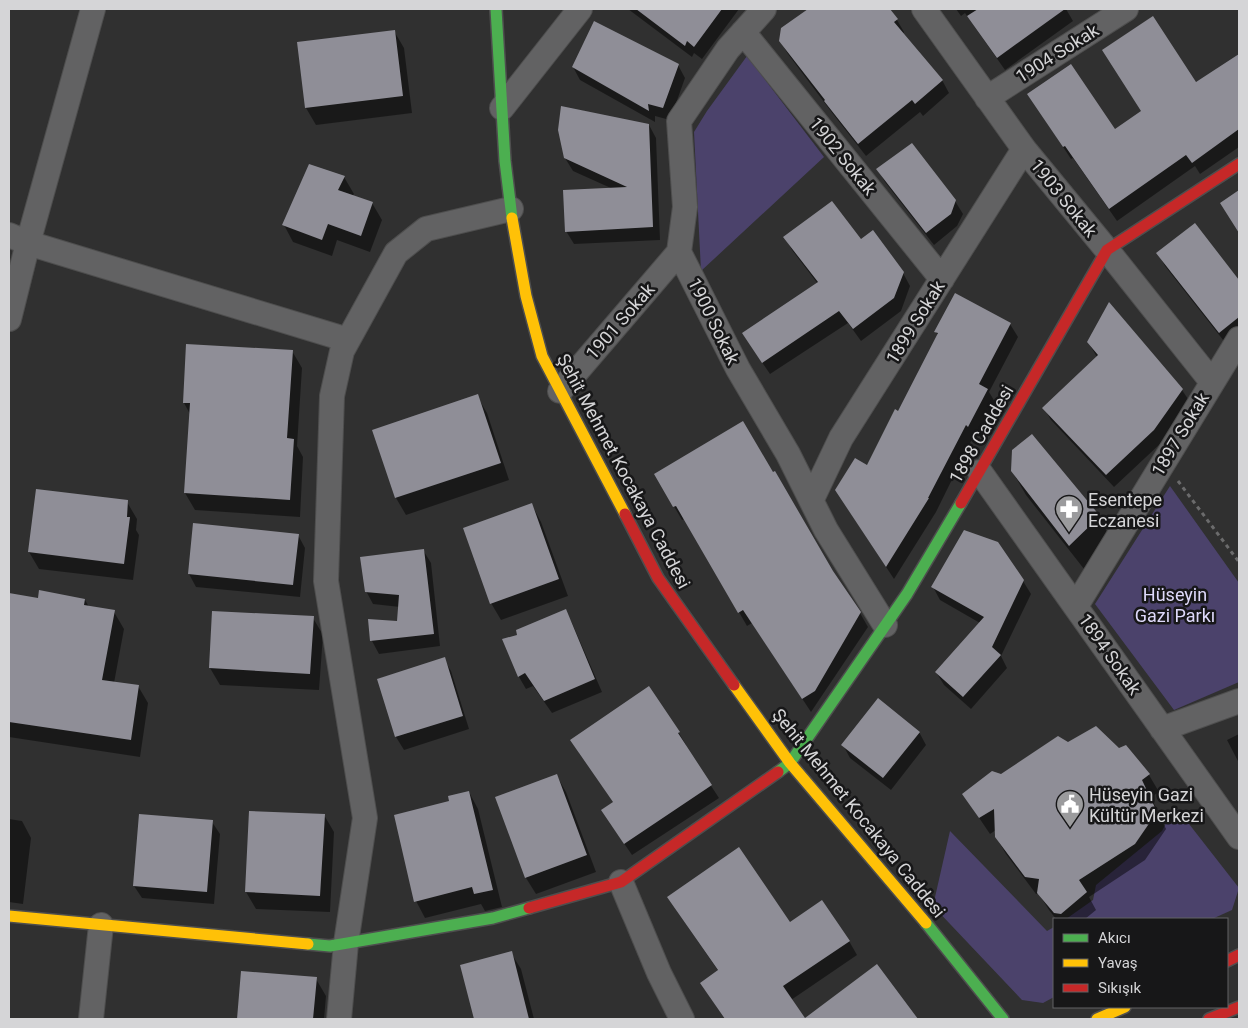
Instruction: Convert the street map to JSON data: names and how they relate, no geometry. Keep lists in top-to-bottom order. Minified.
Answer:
{"streets":{"street":["1904 Sokak","1902 Sokak","1903 Sokak","1901 Sokak","1900 Sokak","1899 Sokak","1898 Caddesi","1897 Sokak","Şehit Mehmet Kocakaya Caddesi","1894 Sokak"]},"crossings":[["1904 Sokak","1903 Sokak"],["1902 Sokak","1899 Sokak"],["1903 Sokak","1899 Sokak"],["1903 Sokak","1898 Caddesi"],["1903 Sokak","1897 Sokak"],["1901 Sokak","1900 Sokak"],["1901 Sokak","Şehit Mehmet Kocakaya Caddesi"],["1900 Sokak","1899 Sokak"],["1900 Sokak","1898 Caddesi"],["1898 Caddesi","Şehit Mehmet Kocakaya Caddesi"],["1898 Caddesi","1894 Sokak"],["1897 Sokak","1894 Sokak"]],"parks":["Hüseyin Gazi Parkı"],"places":{"pharmacy":["Esentepe Eczanesi"],"public building":["Hüseyin Gazi Kültür Merkezi"]},"legend":["Akıcı","Yavaş","Sıkışık"]}
